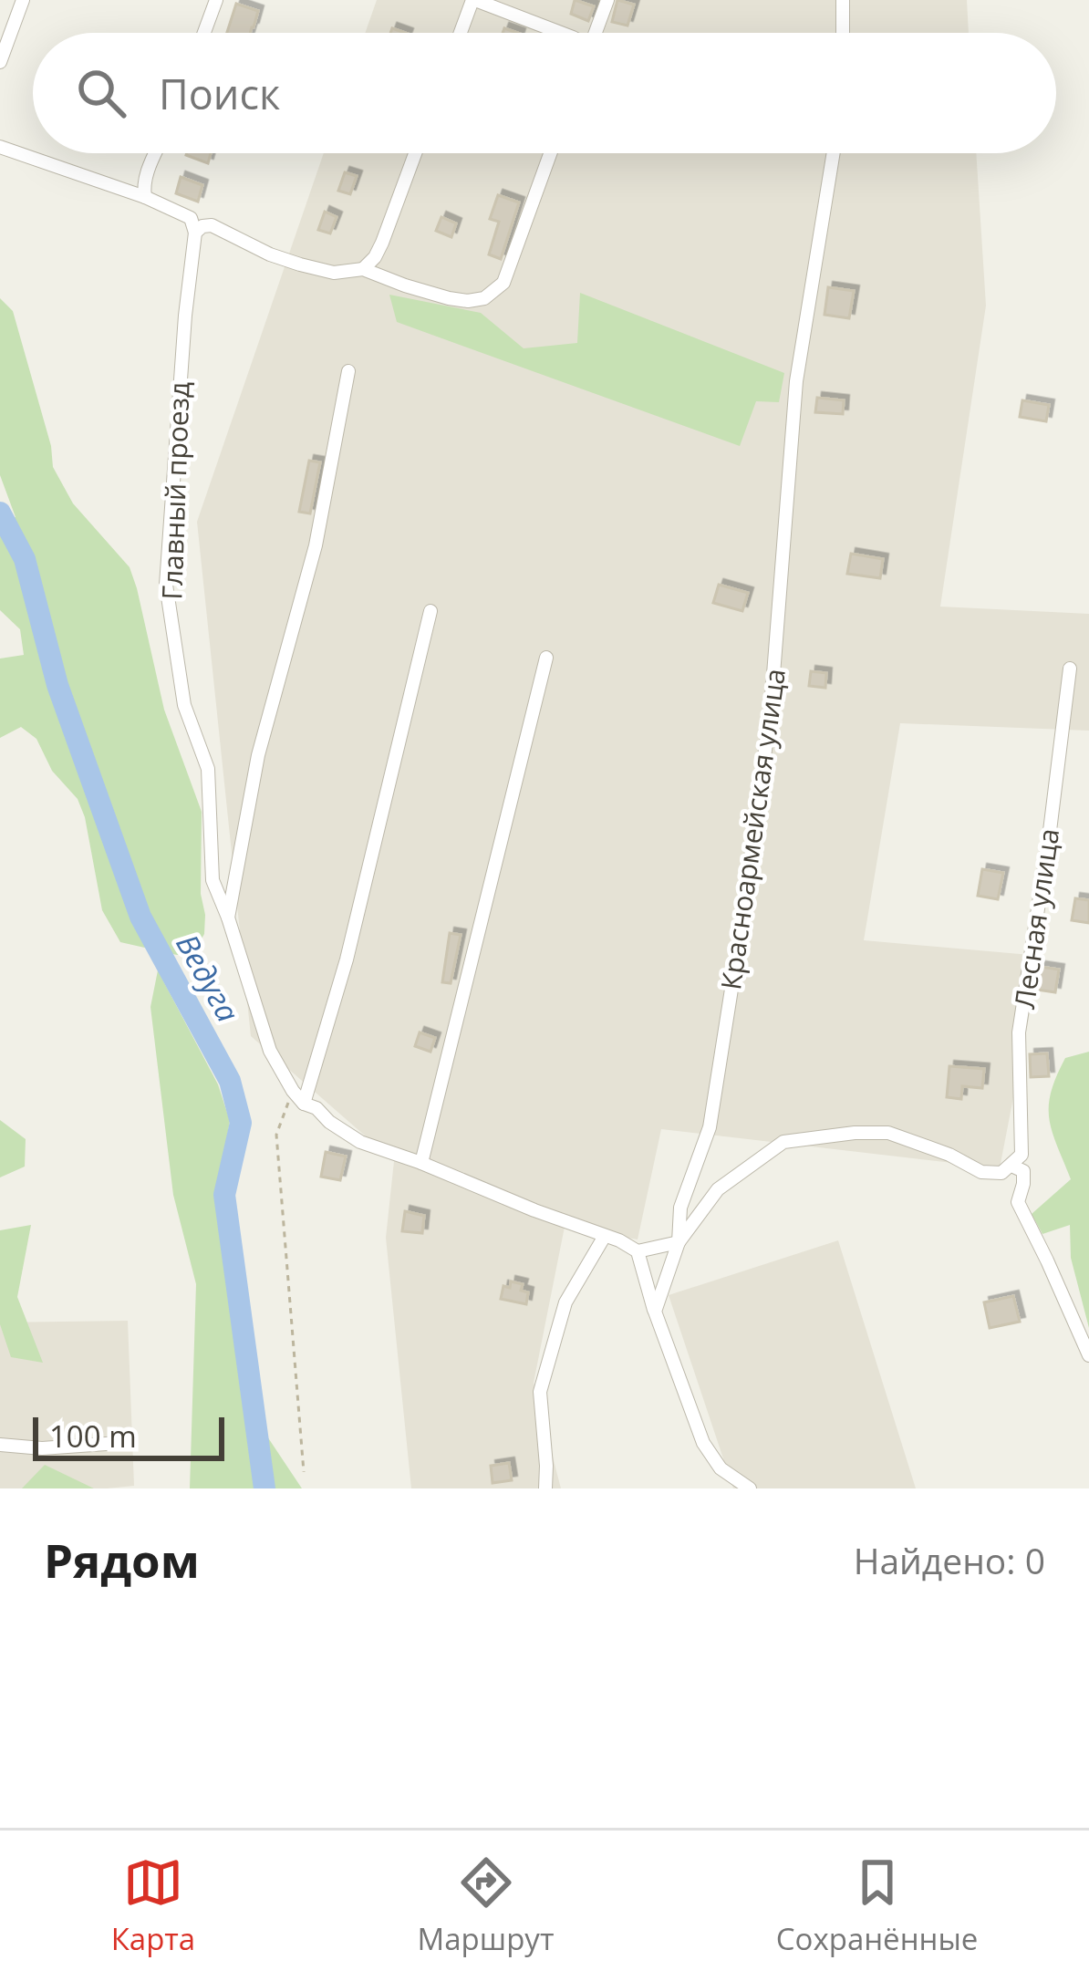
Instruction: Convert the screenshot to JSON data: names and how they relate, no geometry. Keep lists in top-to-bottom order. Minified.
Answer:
{"streets":{"street":["Главный проезд","Красноармейская улица","Лесная улица"]},"water":["Ведуга"],"scale_bar":"100 m","page":{"search":"Поиск","scale":"100 m","heading":["Рядом","Найдено: 0"],"nav":["Карта","Маршрут","Сохранённые"]}}
